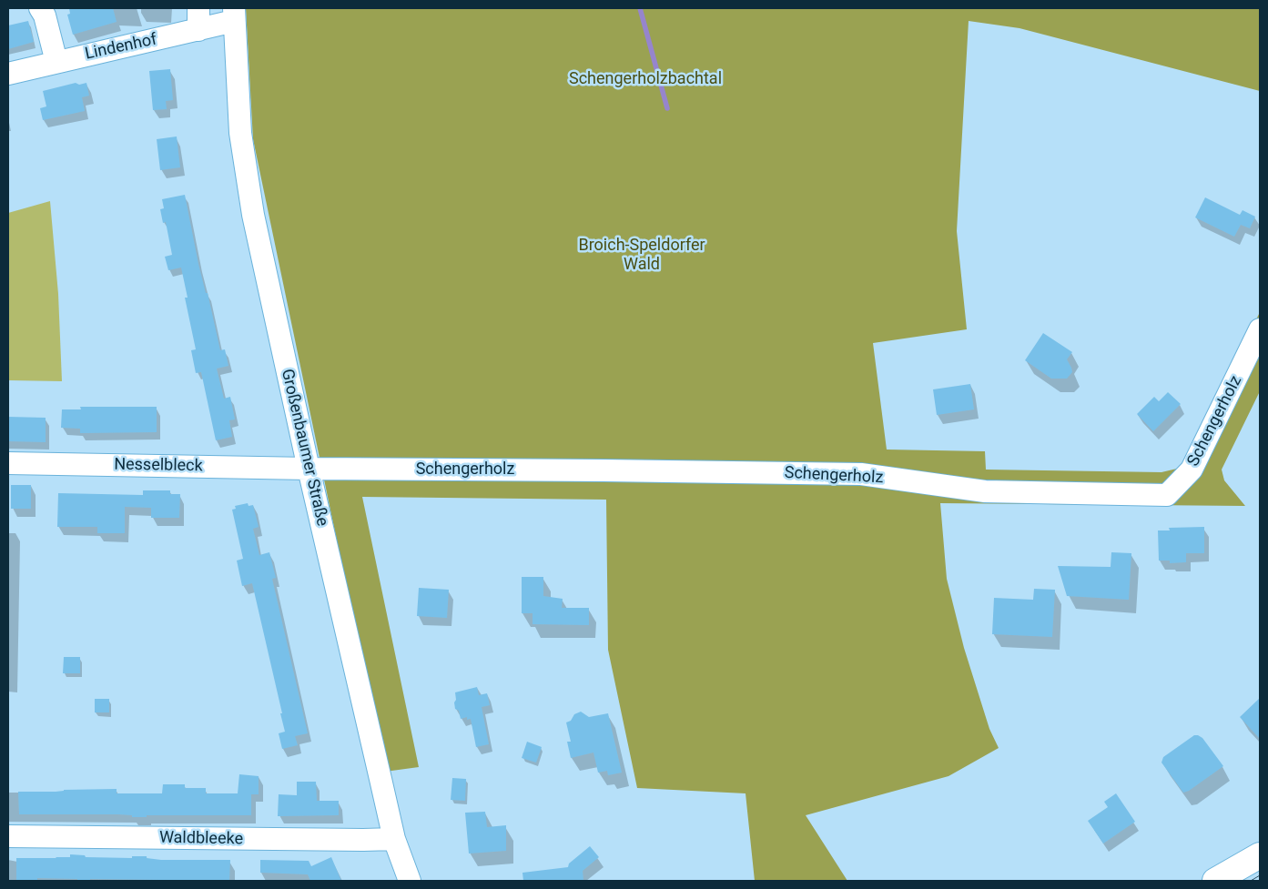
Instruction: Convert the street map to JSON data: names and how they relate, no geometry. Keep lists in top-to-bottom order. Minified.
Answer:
{"streets":{"street":["Lindenhof","Schengerholz","Großenbaumer Straße","Nesselbleck","Waldbleeke"]},"crossings":[["Lindenhof","Großenbaumer Straße"],["Schengerholz","Großenbaumer Straße"],["Schengerholz","Nesselbleck"],["Großenbaumer Straße","Nesselbleck"],["Großenbaumer Straße","Waldbleeke"]],"parks":["Schengerholzbachtal","Broich-Speldorfer Wald"]}
